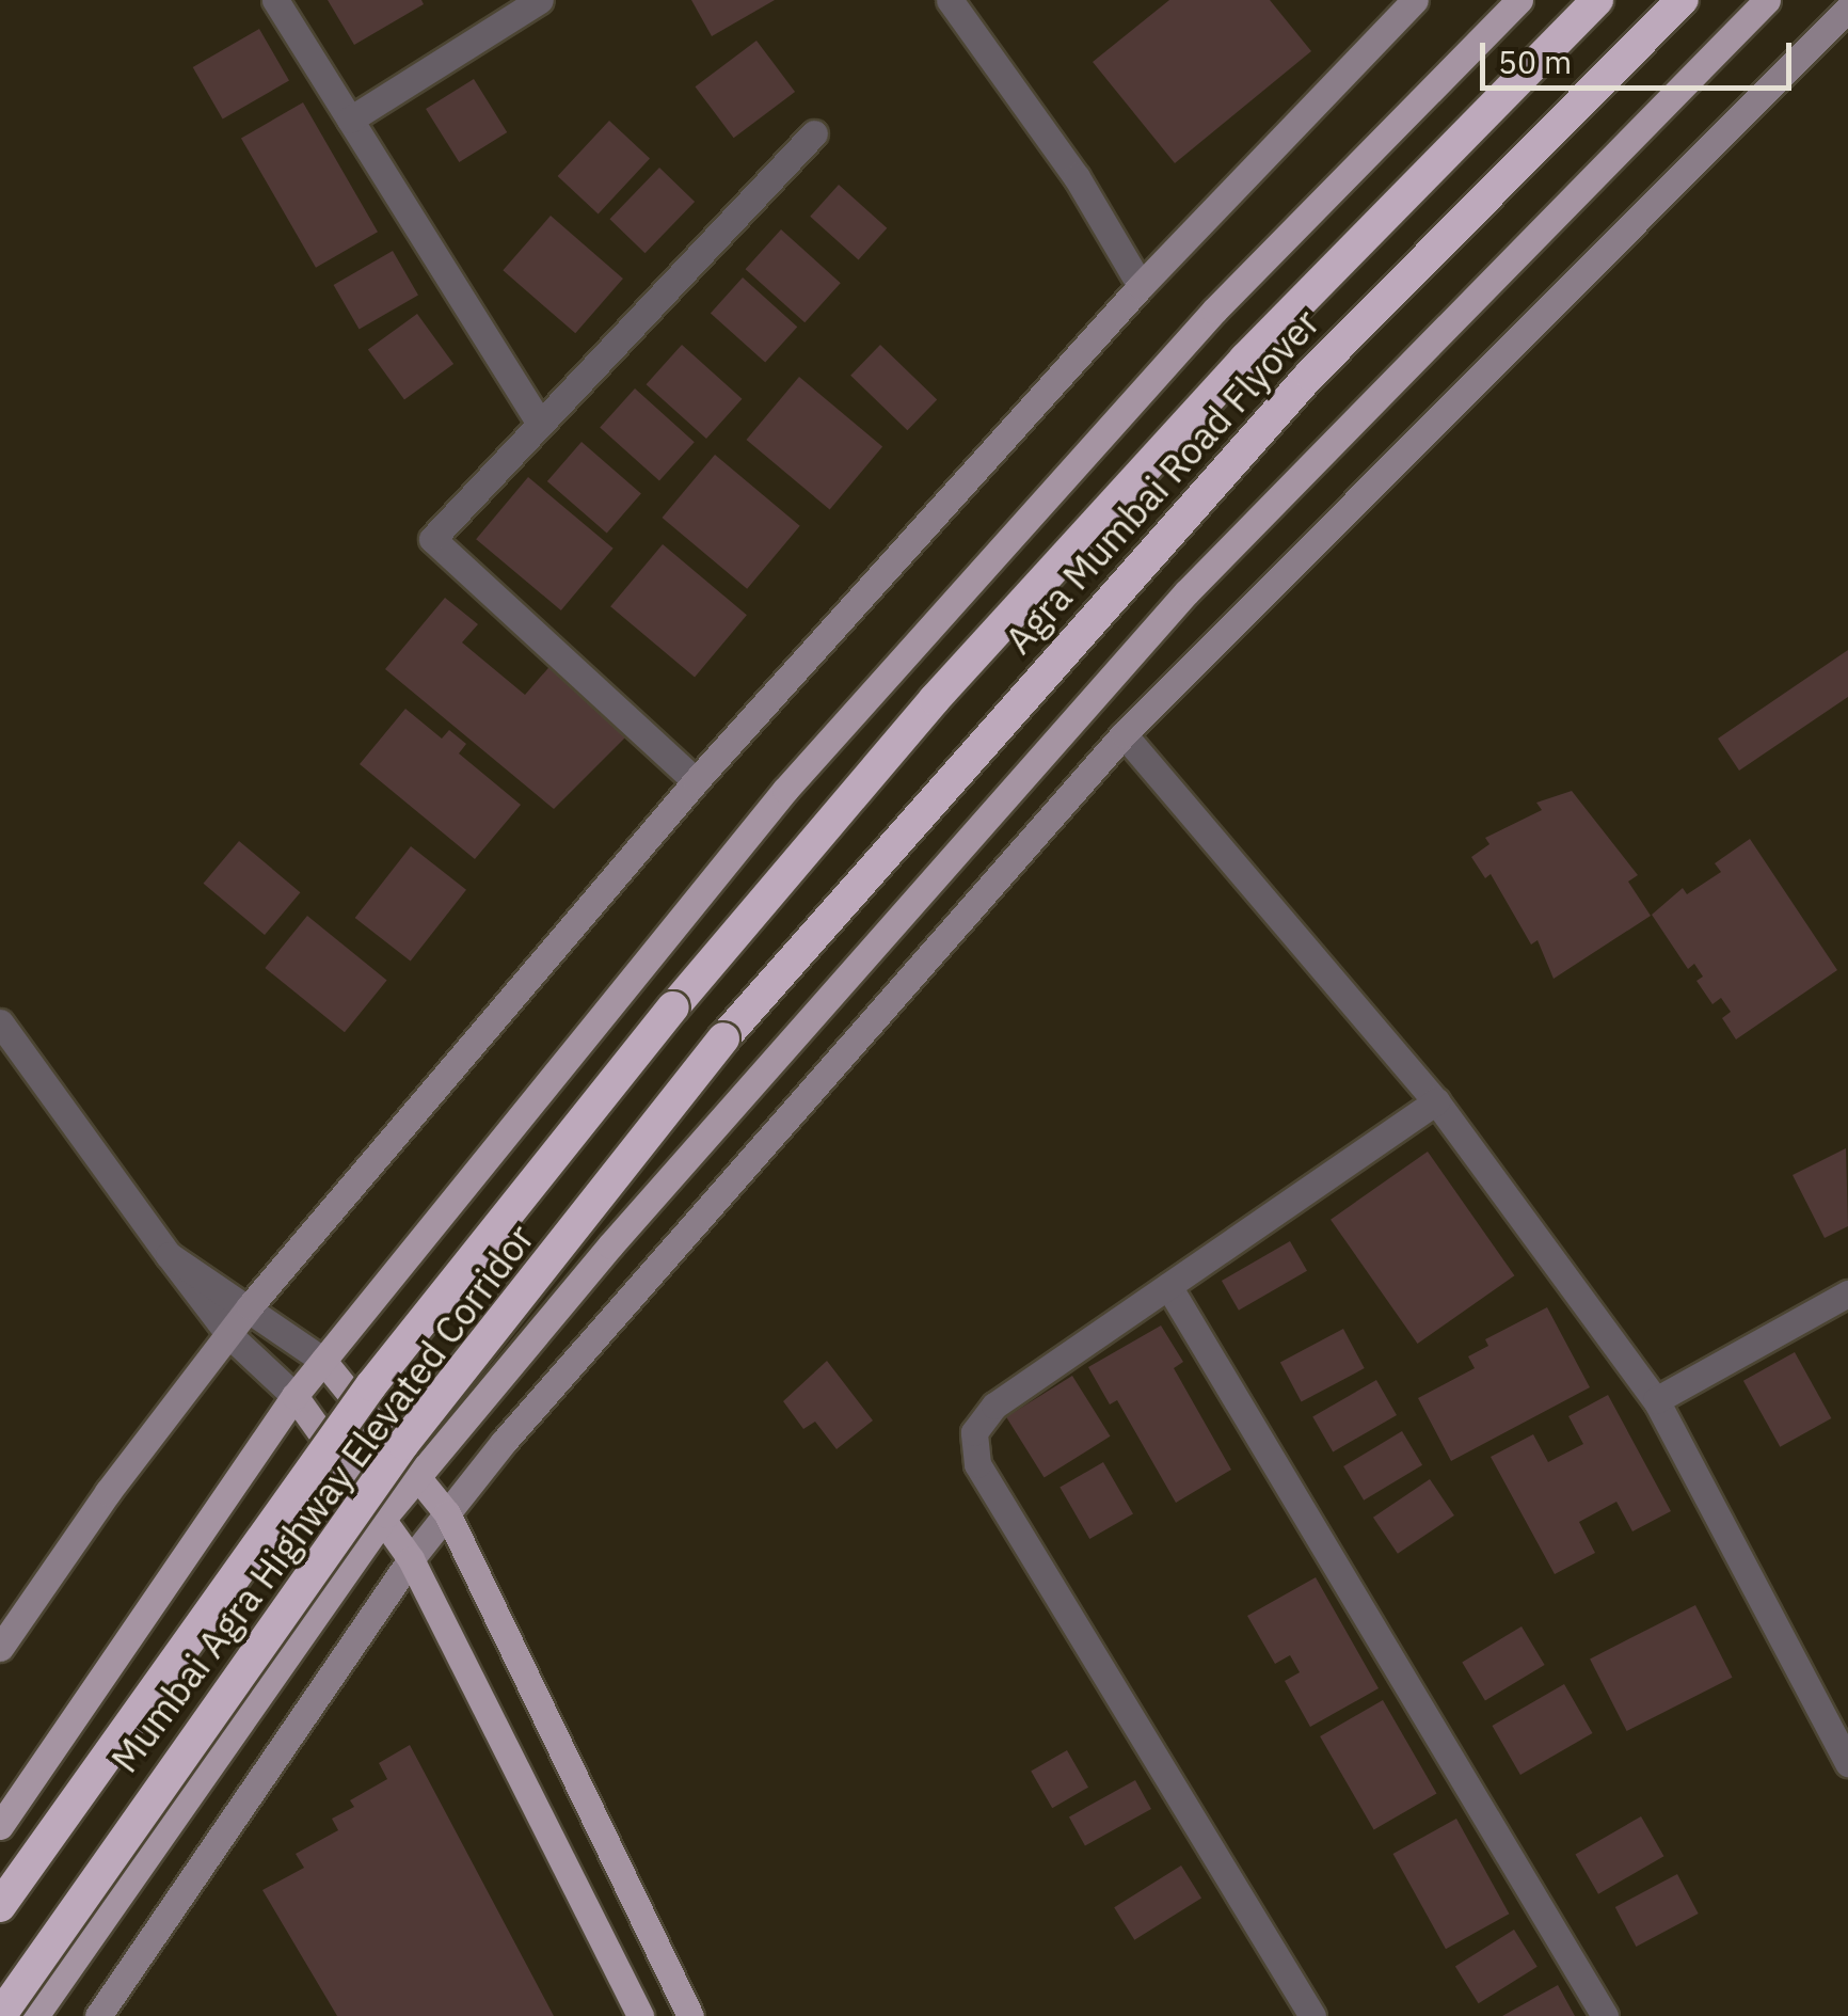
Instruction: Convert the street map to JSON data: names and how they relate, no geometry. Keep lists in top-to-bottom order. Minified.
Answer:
{"streets":{"highway":["Agra Mumbai Road Flyover","Mumbai Agra Highway Elevated Corridor"]},"crossings":[["Agra Mumbai Road Flyover","Mumbai Agra Highway Elevated Corridor"]],"scale_bar":"50 m"}
